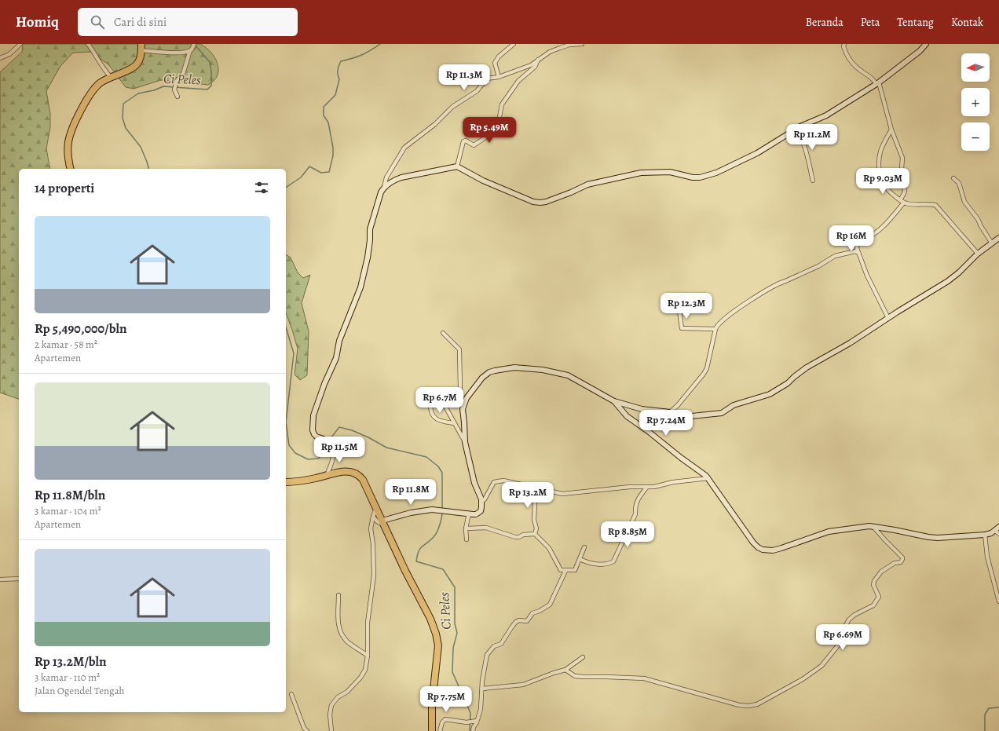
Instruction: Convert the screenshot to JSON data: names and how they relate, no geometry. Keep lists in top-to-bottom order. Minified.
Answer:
{"water":["Ci Peles"],"north":"left","page":{"header":"Homiq","search":"Cari di sini","nav":["Beranda","Peta","Tentang","Kontak"],"map_buttons":["+","−"],"price":["Rp 11.3M","Rp 5.49M","Rp 11.2M","Rp 9.03M","Rp 16M","Rp 12.3M","Rp 6.7M","Rp 7.24M","Rp 11.5M","Rp 11.8M","Rp 13.2M","Rp 8.85M","Rp 6.69M","Rp 7.75M"],"heading":"14 properti","list":[{"name":"Rp 5,490,000/bln","note":"2 kamar · 58 m² · Apartemen"},{"name":"Rp 11.8M/bln","note":"3 kamar · 104 m² · Apartemen"},{"name":"Rp 13.2M/bln","note":"3 kamar · 110 m² · Jalan Ogendel Tengah"}]}}
